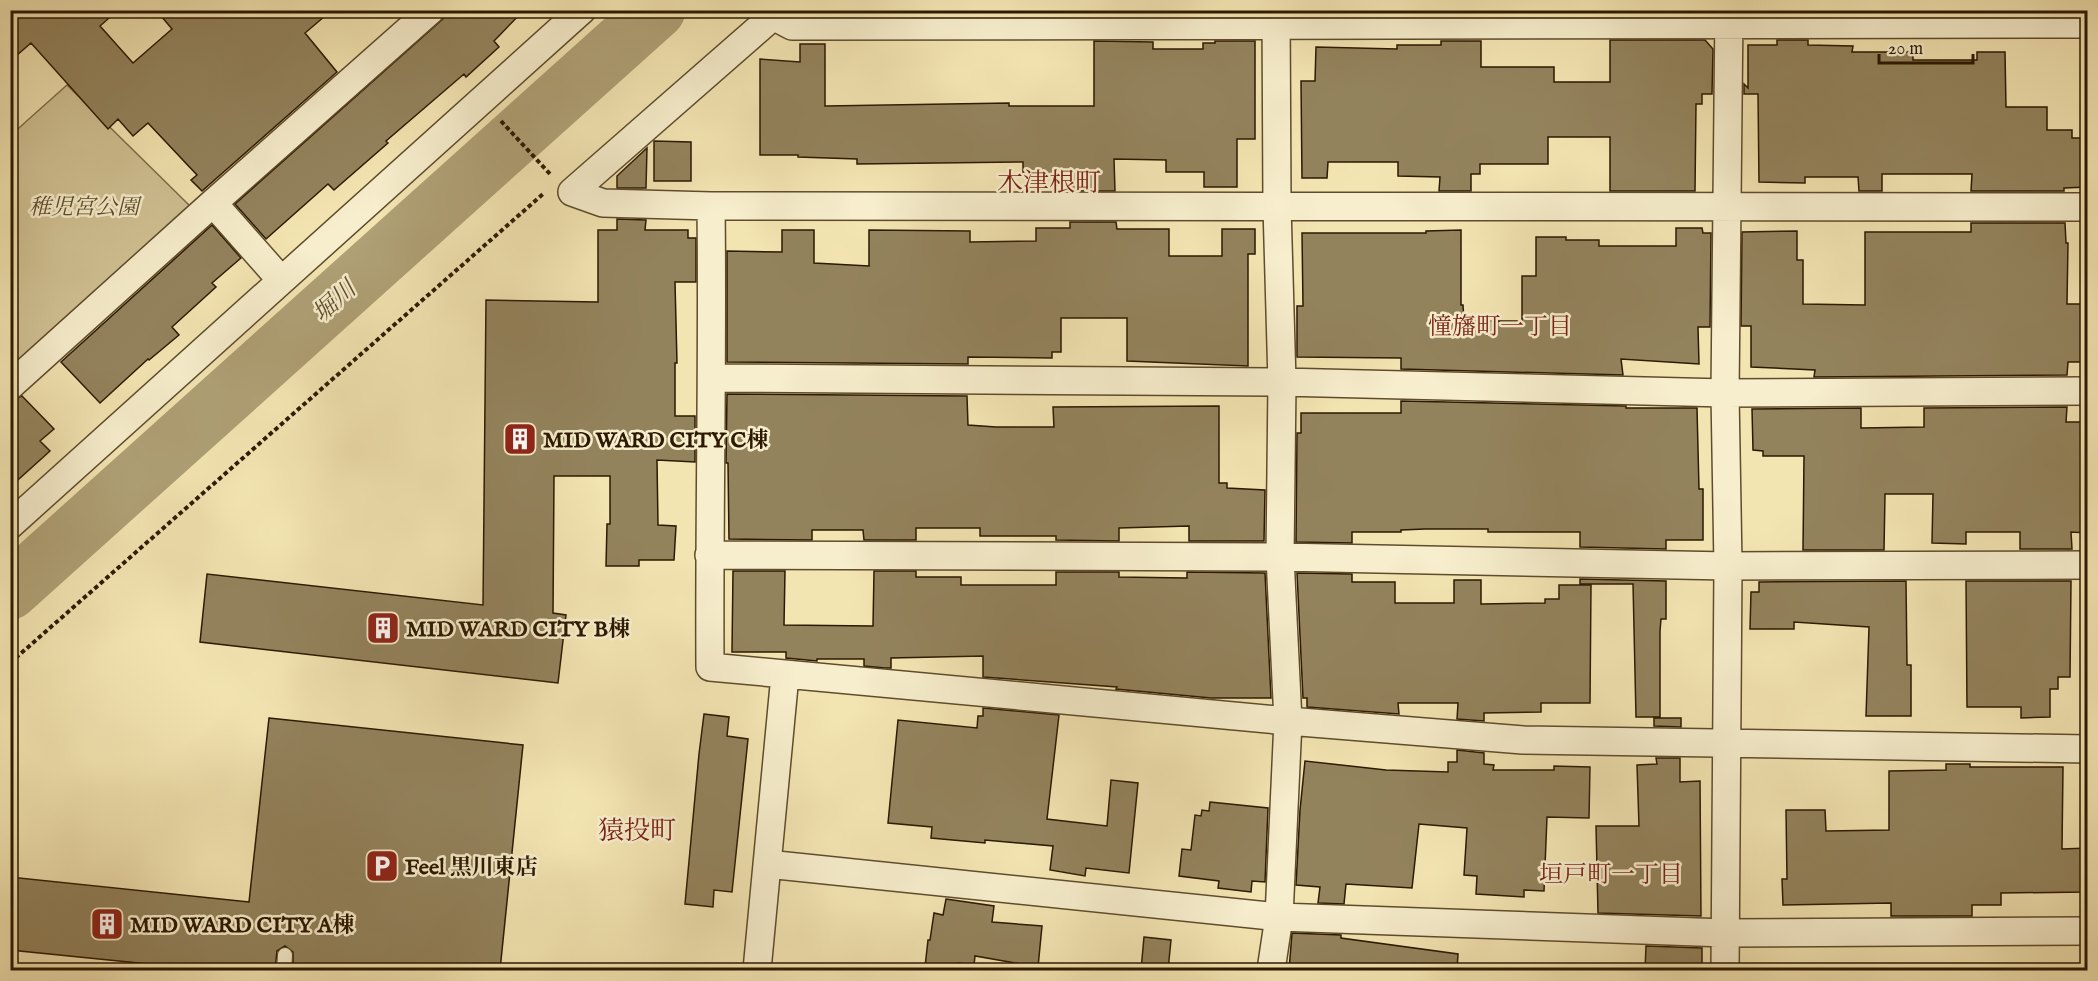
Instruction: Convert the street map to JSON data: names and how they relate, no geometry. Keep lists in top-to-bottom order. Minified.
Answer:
{"districts":["木津根町","憧旛町一丁目","猿投町","垣戸町一丁目"],"water":["堀川"],"parks":["稚児宮公園"],"places":{"building":["MID WARD CITY C棟","MID WARD CITY B棟","MID WARD CITY A棟"],"parking":["Feel 黒川東店"]},"scale_bar":"20 m"}
